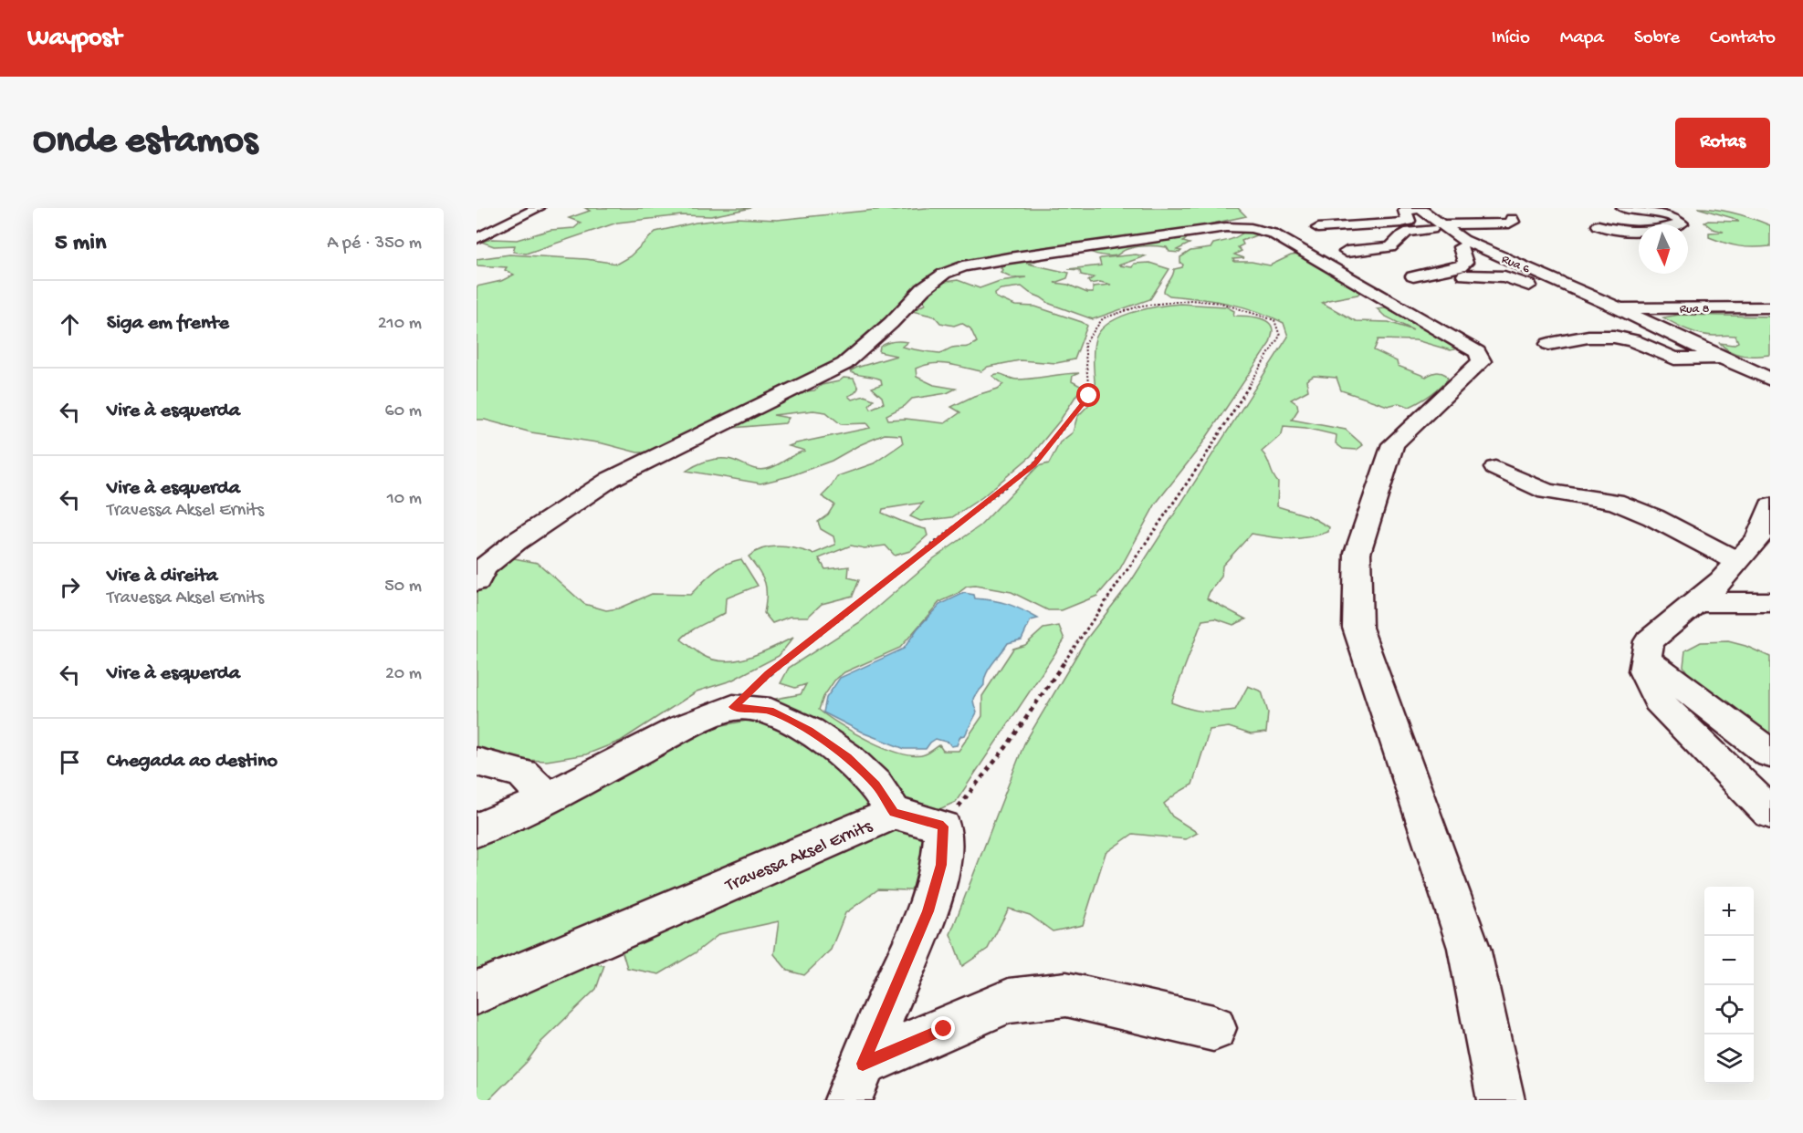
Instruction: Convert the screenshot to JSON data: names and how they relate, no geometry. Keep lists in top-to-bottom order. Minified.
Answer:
{"streets":{"street":["Rua 6","Rua 8","Travessa Aksel Ernits"]},"crossings":[["Rua 6","Rua 8"]],"north":"bottom","page":{"header":"Waypost","nav":["Início","Mapa","Sobre","Contato"],"buttons":"Rotas","title":"Onde estamos","heading":["5 min","A pé · 350 m"],"list":[["Siga em frente","210 m"],["Vire à esquerda","60 m"],["Vire à esquerda","Travessa Aksel Ernits","10 m"],["Vire à direita","Travessa Aksel Ernits","50 m"],["Vire à esquerda","20 m"],"Chegada ao destino"],"map_buttons":["+","−"]}}
